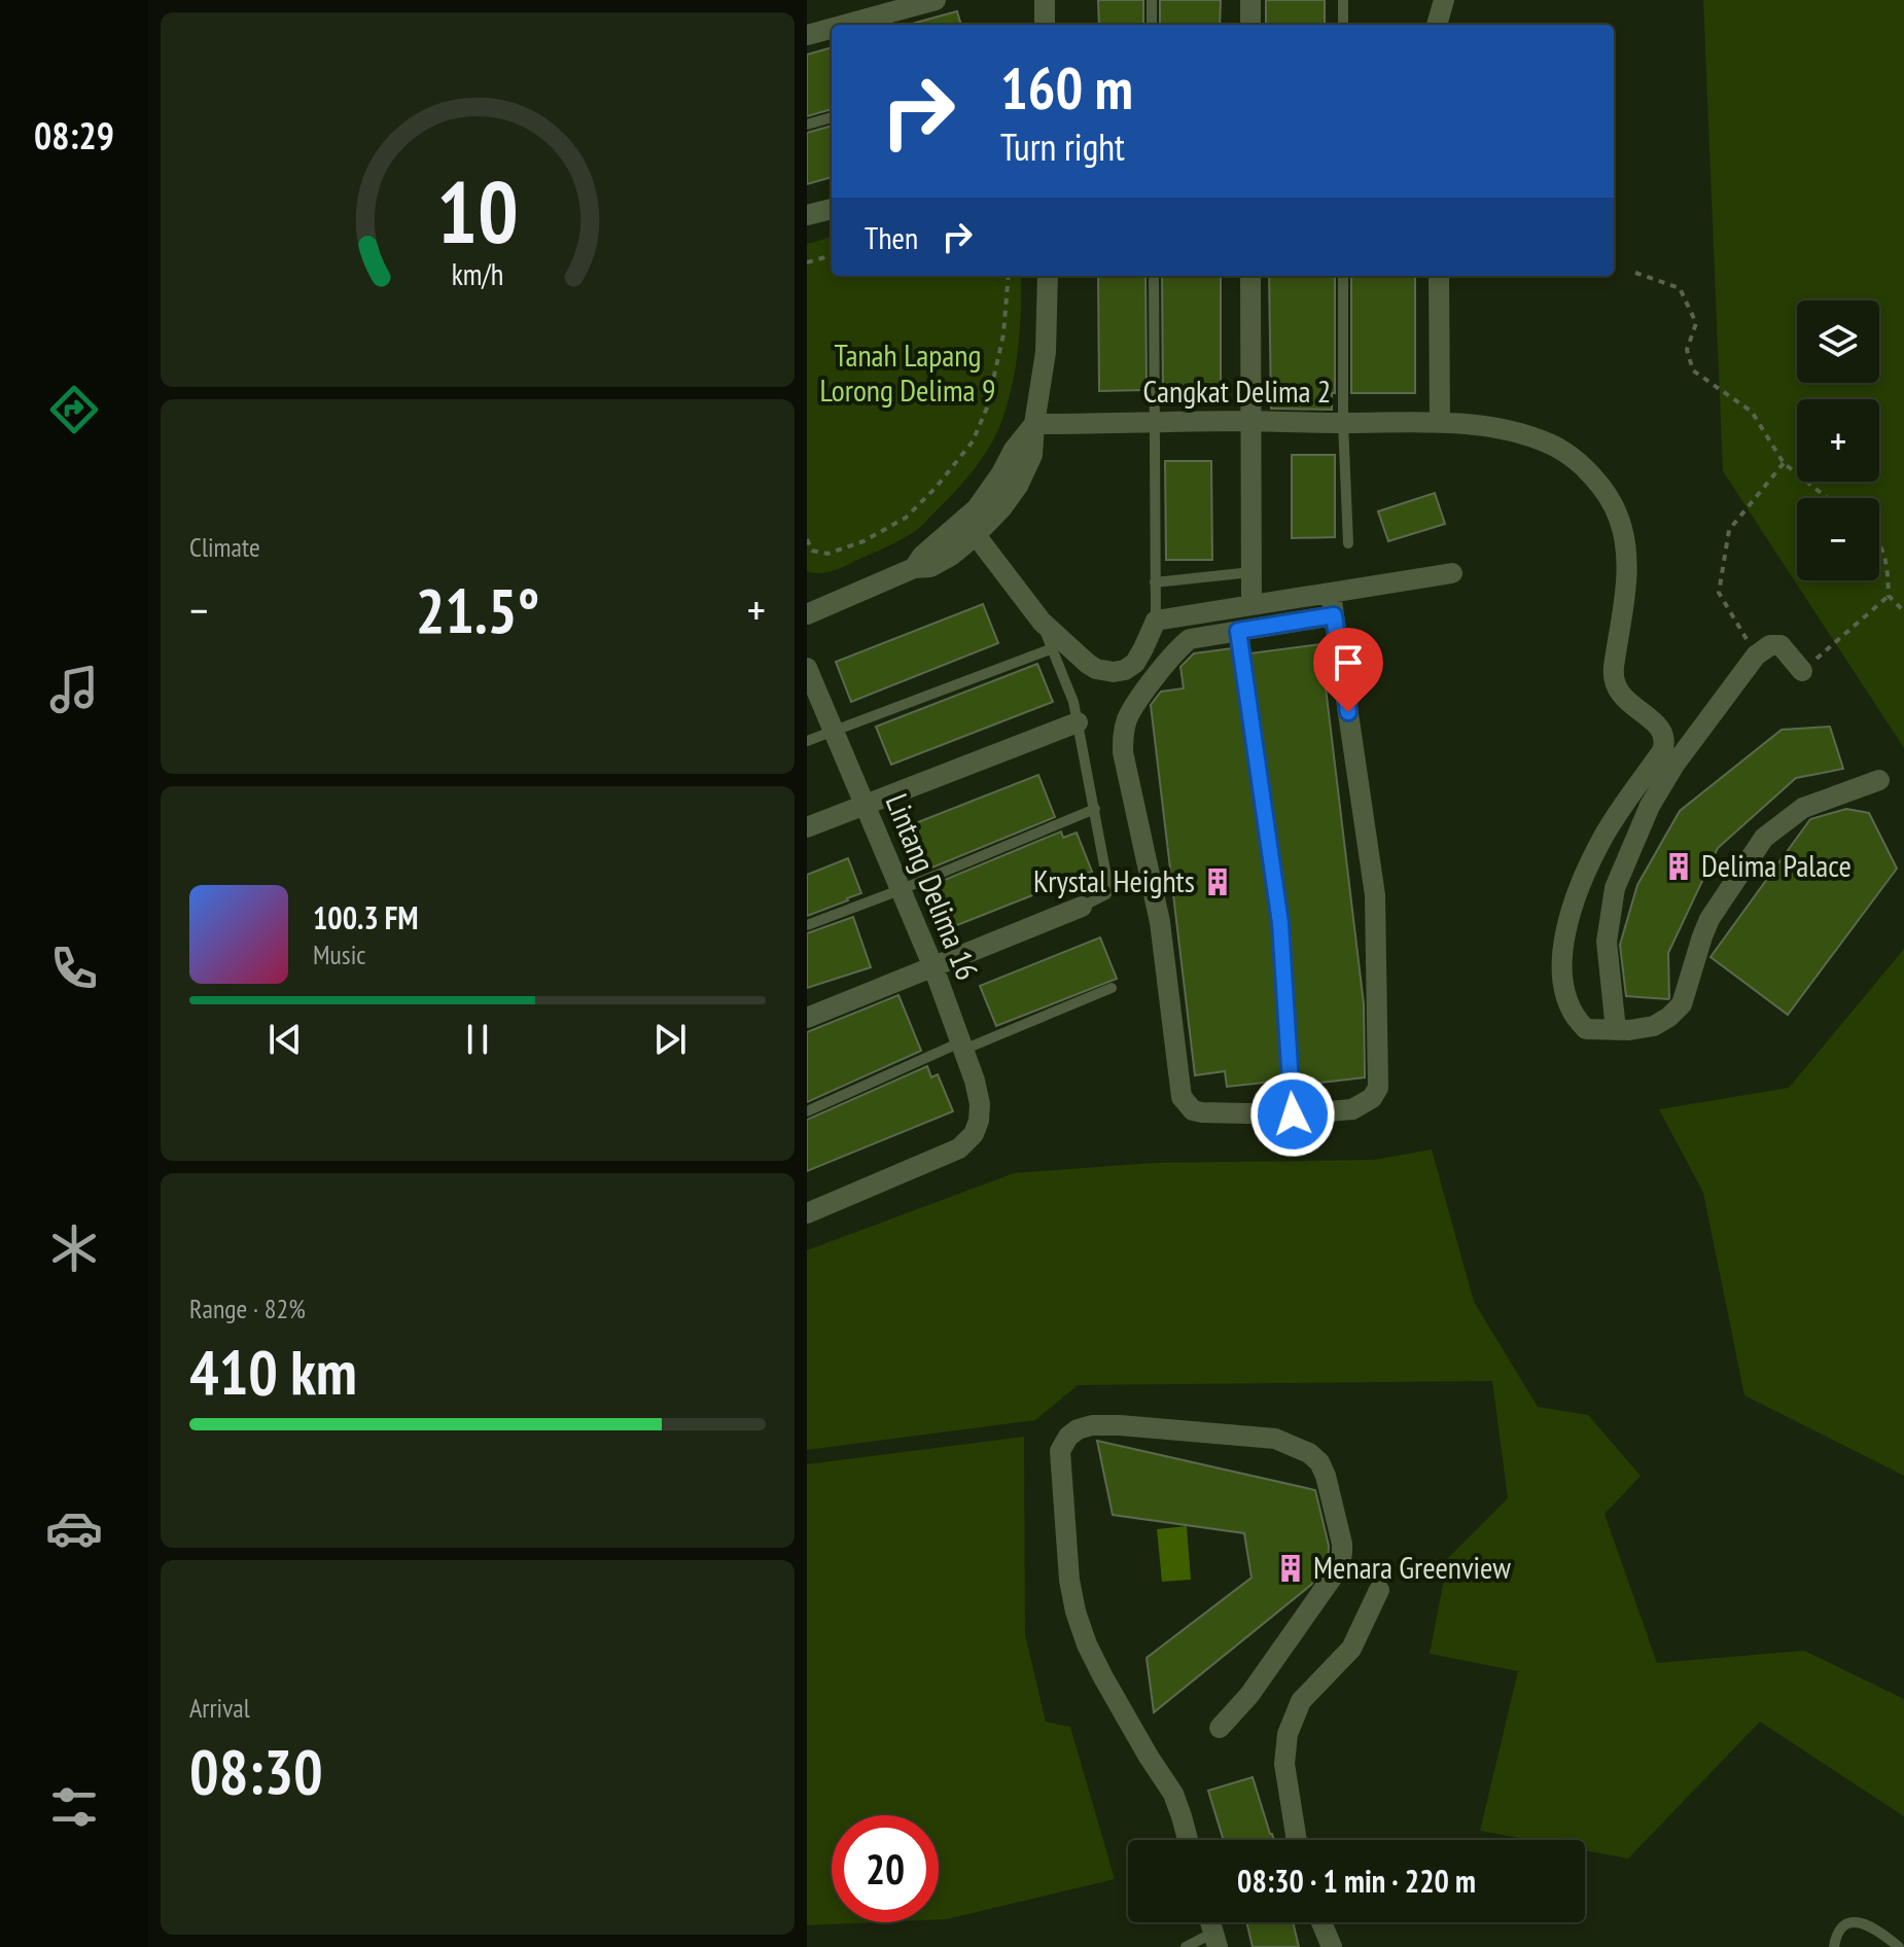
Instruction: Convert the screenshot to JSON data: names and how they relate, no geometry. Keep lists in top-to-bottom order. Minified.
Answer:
{"streets":{"street":["Cangkat Delima 2","Lintang Delima 16"]},"parks":["Tanah Lapang Lorong Delima 9"],"places":{"building":["Delima Palace","Krystal Heights","Menara Greenview"]},"page":{"tabs":"08:29","turn":["160 m","Turn right"],"then":"Then","map_buttons":["+","−"],"tile":["Climate",["Range · 82%","410 km"],["Arrival","08:30"]],"heat":["−","21.5°","+"],"song":["100.3 FM","Music"],"limit":"20","trip":"08:30 · 1 min · 220 m","gauge":["10","km/h"]}}
